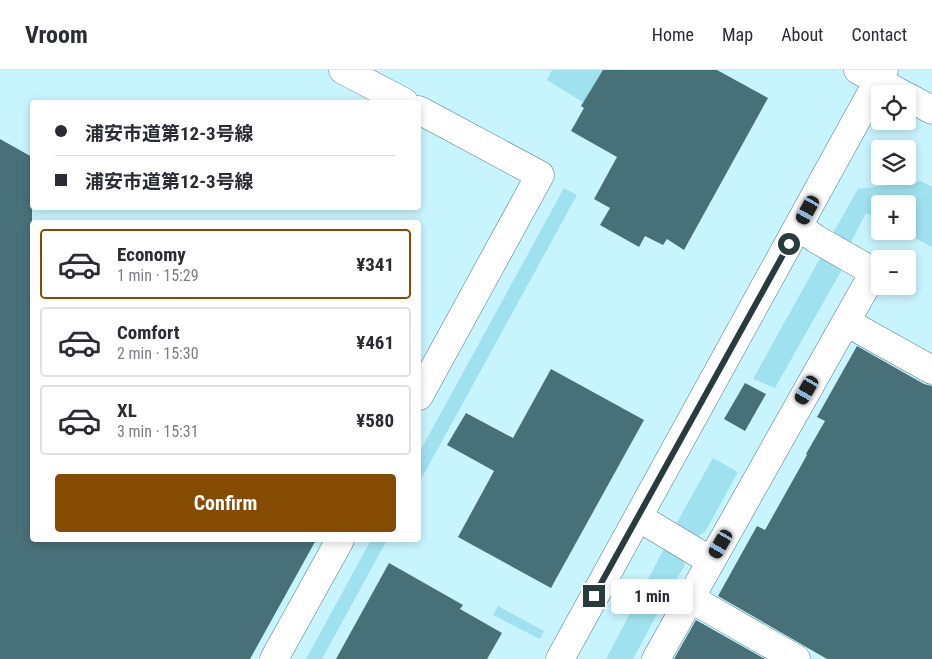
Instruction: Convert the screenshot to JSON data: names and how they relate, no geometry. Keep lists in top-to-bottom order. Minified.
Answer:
{"page":{"header":"Vroom","nav":["Home","Map","About","Contact"],"map_buttons":["+","−"],"banner":["浦安市道第12-3号線","浦安市道第12-3号線"],"list":[{"name":"Economy","note":"1 min · 15:29","value":"¥341"},{"name":"Comfort","note":"2 min · 15:30","value":"¥461"},{"name":"XL","note":"3 min · 15:31","value":"¥580"}],"buttons":"Confirm","bubble":"1 min"}}
